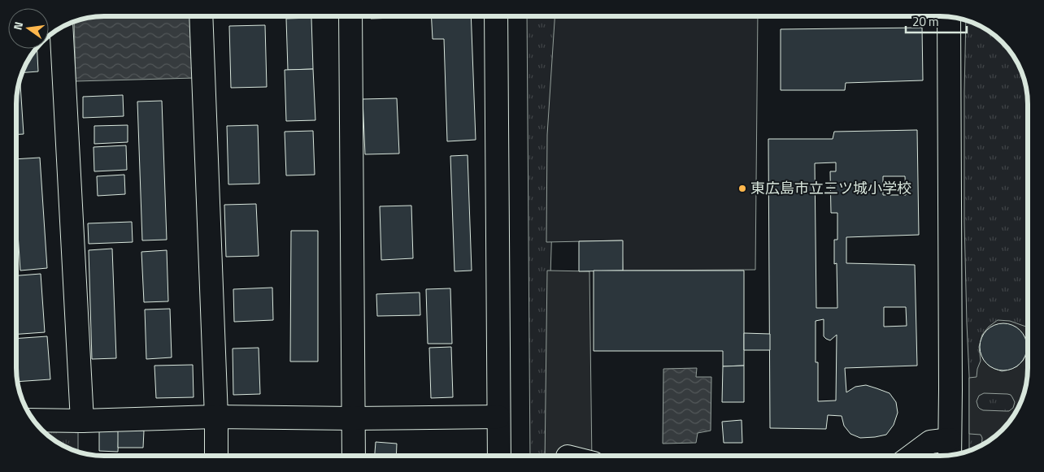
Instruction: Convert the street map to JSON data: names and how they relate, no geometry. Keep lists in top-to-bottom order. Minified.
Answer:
{"places":["東広島市立三ツ城小学校"],"scale_bar":"20 m","north":"left"}
